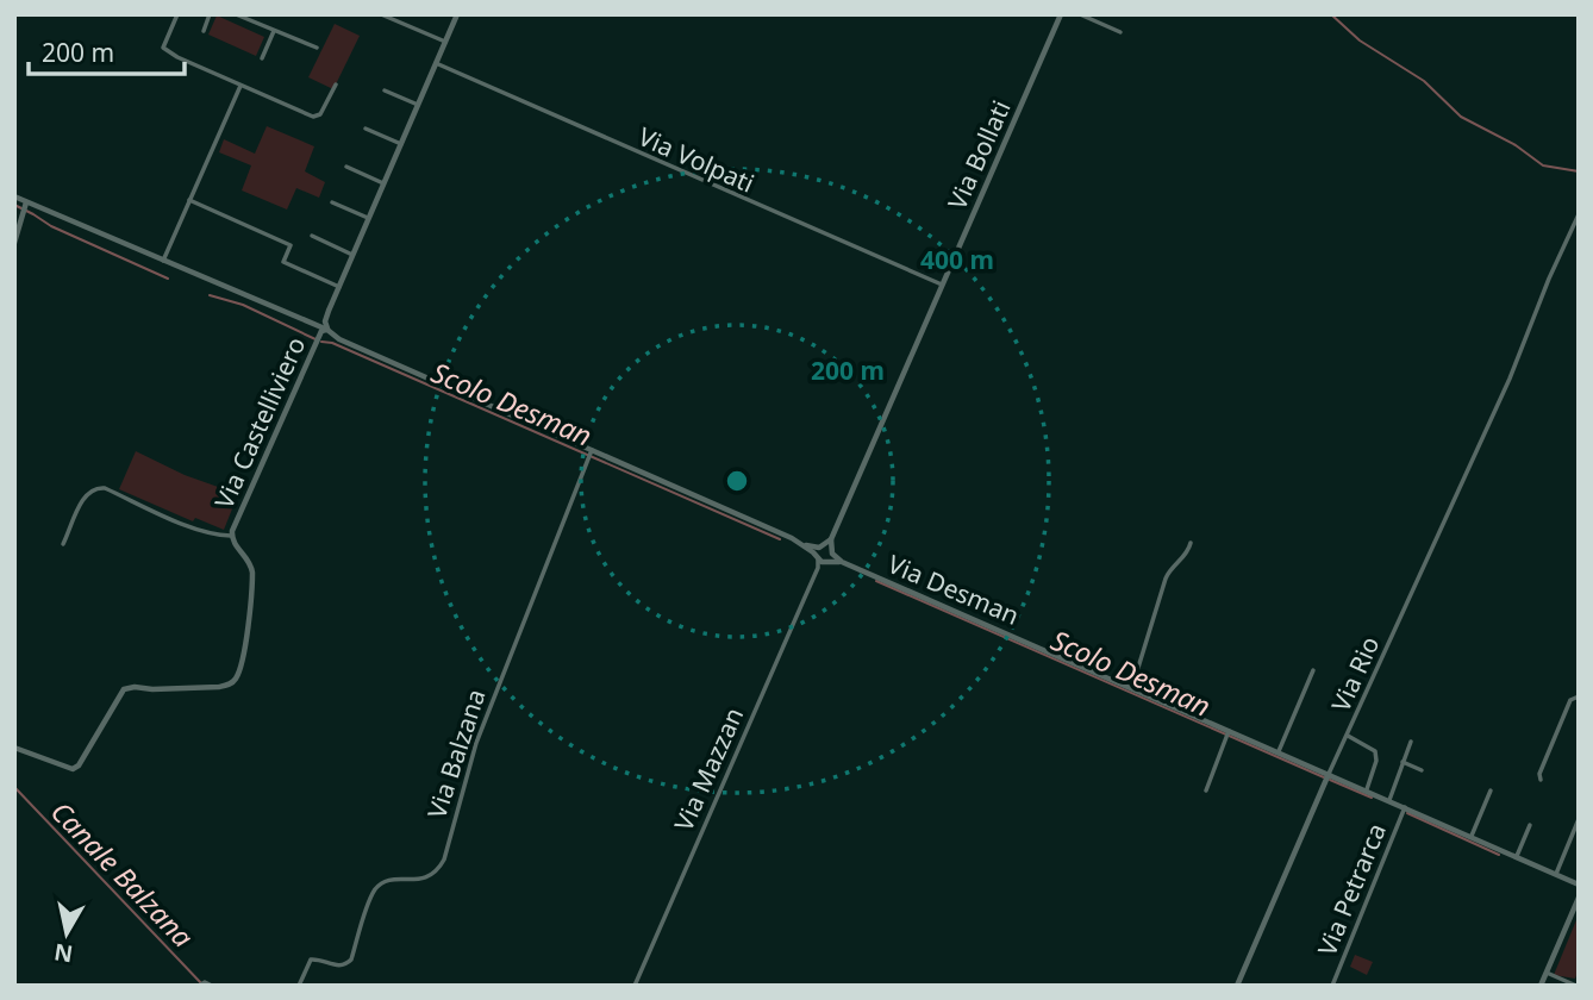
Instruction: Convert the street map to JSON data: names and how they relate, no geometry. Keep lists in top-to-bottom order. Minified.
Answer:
{"streets":{"street":["Via Bollati","Via Volpati","Via Castelliviero","Via Desman","Via Rio","Via Balzana","Via Mazzan","Via Petrarca"]},"crossings":[["Via Bollati","Via Volpati"],["Via Bollati","Via Desman"],["Via Volpati","Via Castelliviero"],["Via Castelliviero","Via Desman"],["Via Desman","Via Rio"],["Via Desman","Via Balzana"],["Via Desman","Via Mazzan"],["Via Desman","Via Petrarca"]],"water":["Scolo Desman","Canale Balzana"],"scale_bar":"200 m","north":"bottom","rings":["400 m","200 m"]}
